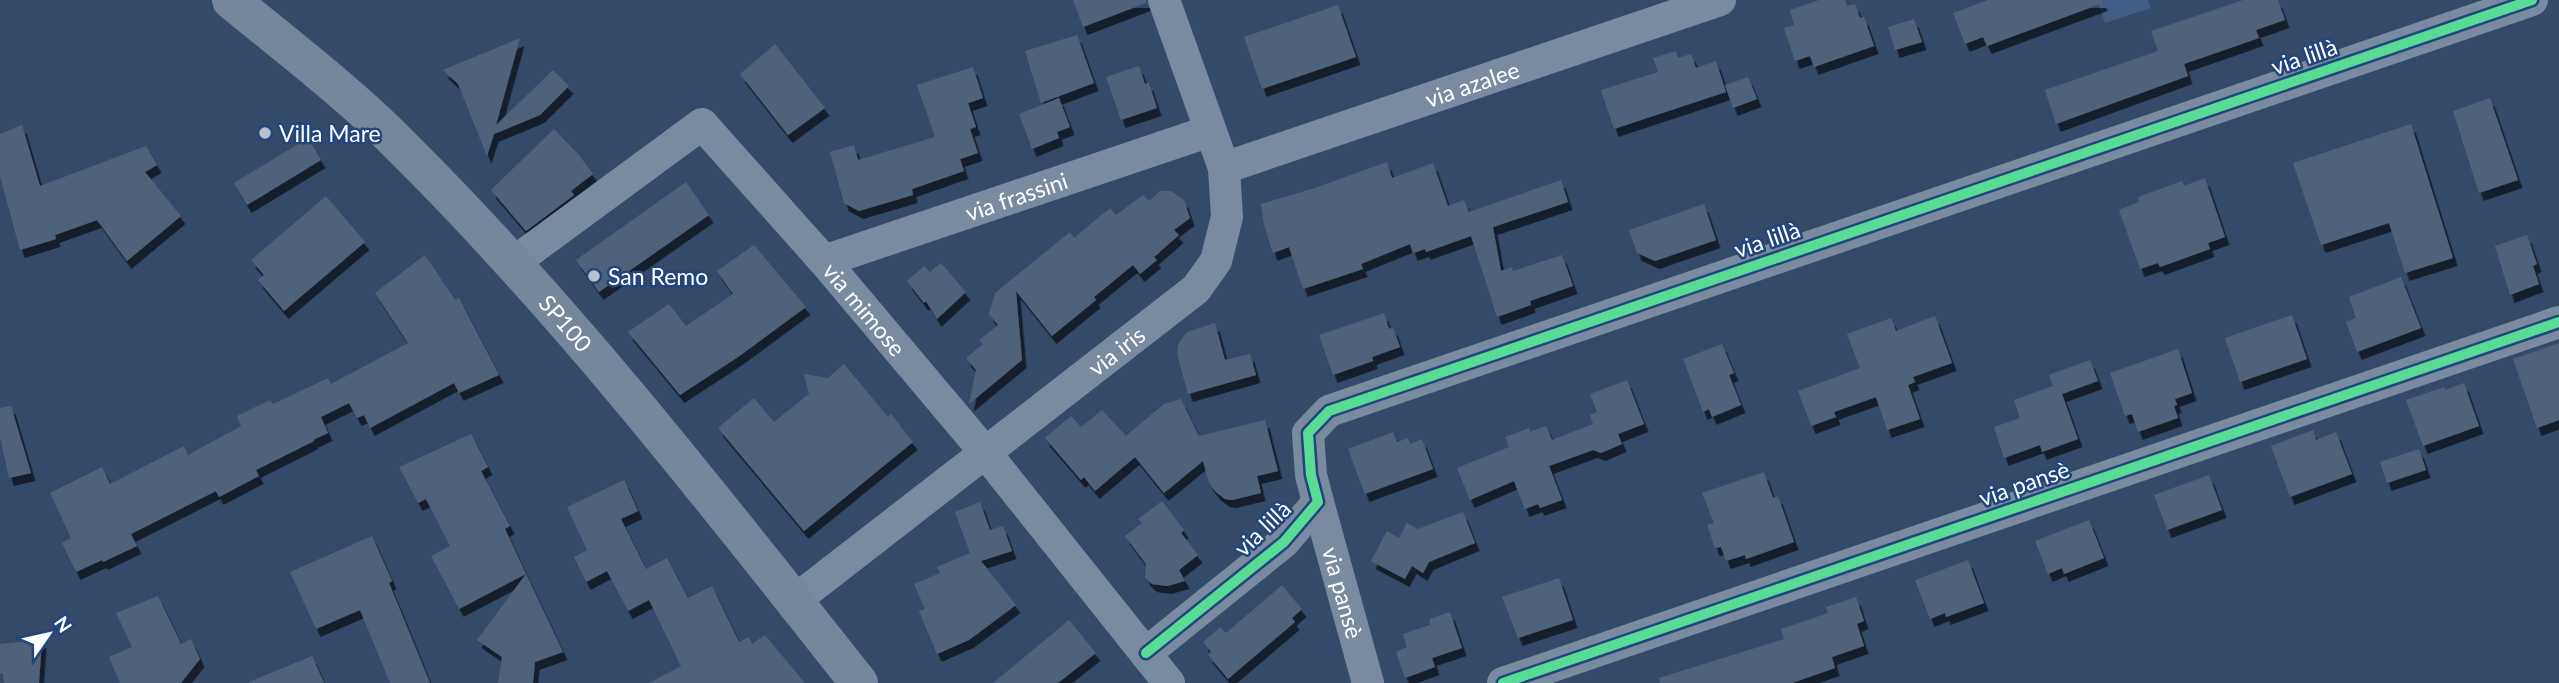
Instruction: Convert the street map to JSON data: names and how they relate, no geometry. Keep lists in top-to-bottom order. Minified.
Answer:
{"streets":{"main road":["SP100"],"street":["via lillà","via azalee","via frassini","via mimose","via iris","via pansè"]},"crossings":[["via lillà","via mimose"],["via lillà","via pansè"],["via azalee","via iris"],["via frassini","via mimose"],["via frassini","via iris"],["via mimose","SP100"],["via mimose","via iris"],["SP100","via iris"]],"places":["Villa Mare","San Remo"],"north":"top right"}
